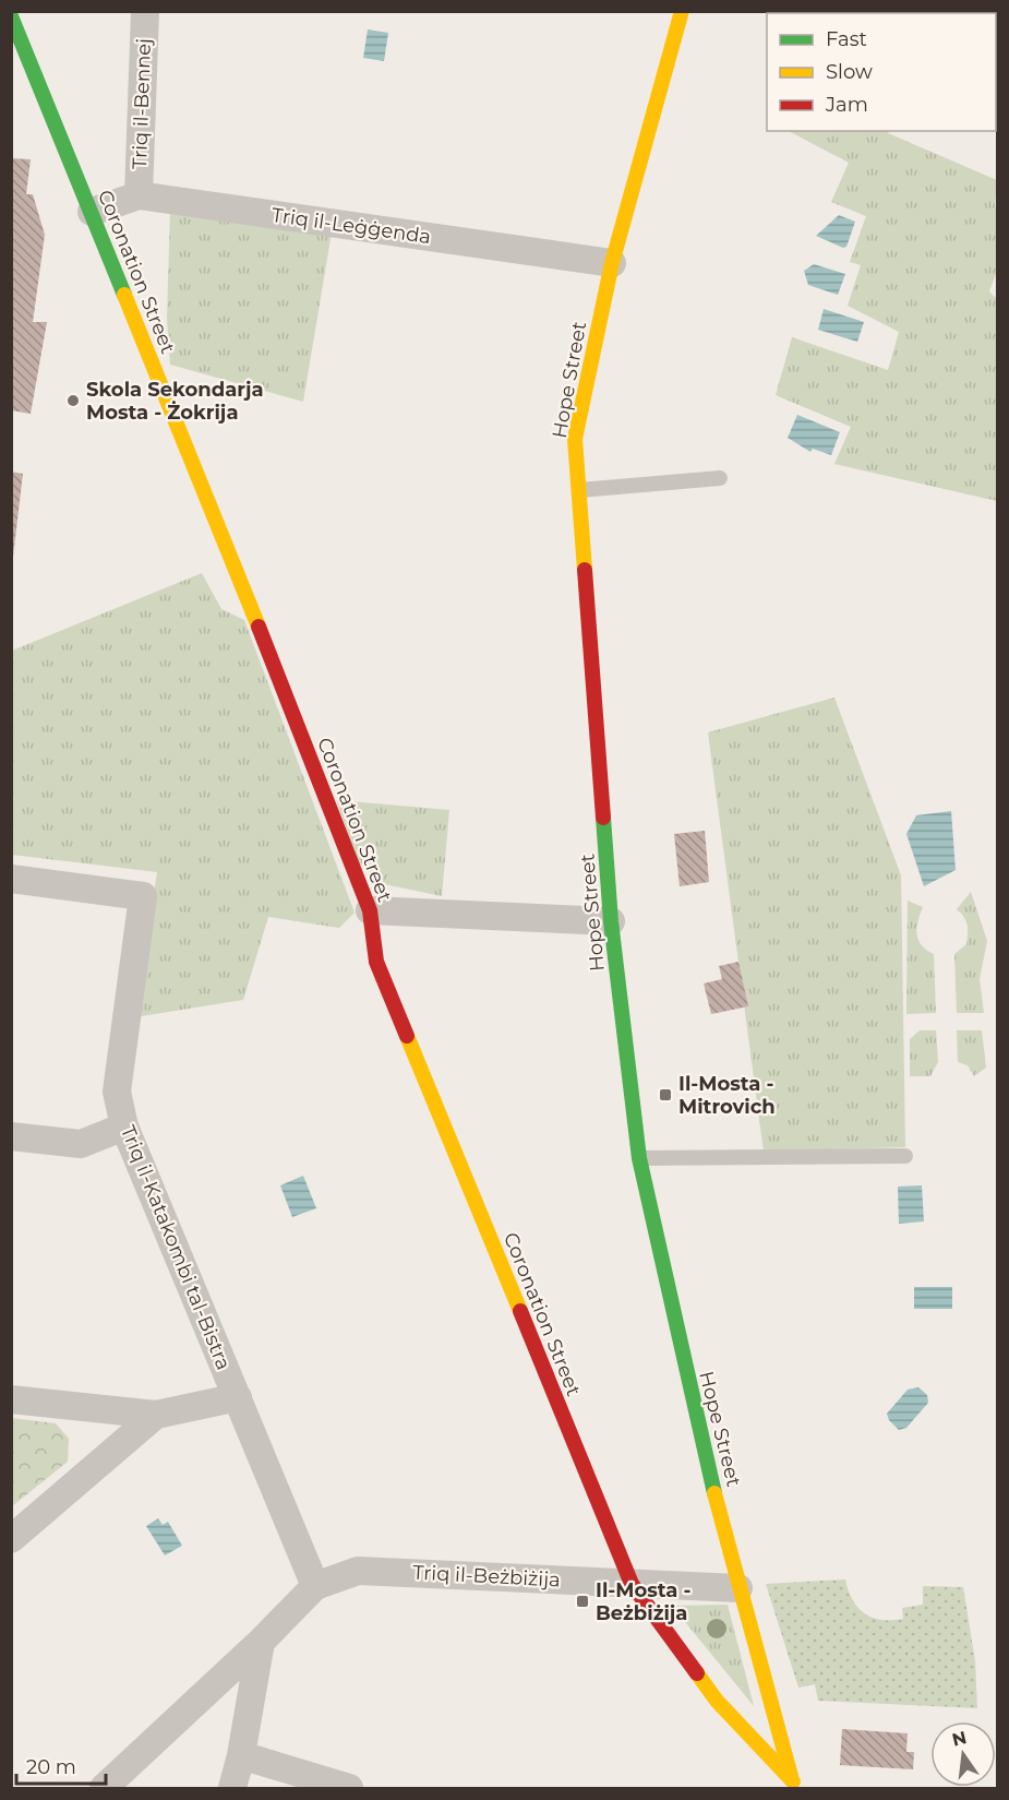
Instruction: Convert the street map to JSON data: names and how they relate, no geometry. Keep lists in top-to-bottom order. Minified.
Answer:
{"streets":{"street":["Triq il-Bennej","Triq il-Leġġenda","Coronation Street","Hope Street","Triq il-Katakombi tal-Bistra","Triq il-Beżbiżija"]},"crossings":[["Triq il-Bennej","Triq il-Leġġenda"],["Triq il-Leġġenda","Coronation Street"],["Triq il-Leġġenda","Hope Street"],["Coronation Street","Hope Street"],["Coronation Street","Triq il-Beżbiżija"],["Hope Street","Triq il-Beżbiżija"],["Triq il-Katakombi tal-Bistra","Triq il-Beżbiżija"]],"places":{"other":["Skola Sekondarja Mosta - Żokrija"],"transit":["Il-Mosta - Mitrovich","Il-Mosta - Beżbiżija"]},"legend":["Fast","Slow","Jam"],"scale_bar":"20 m","north":"top"}
